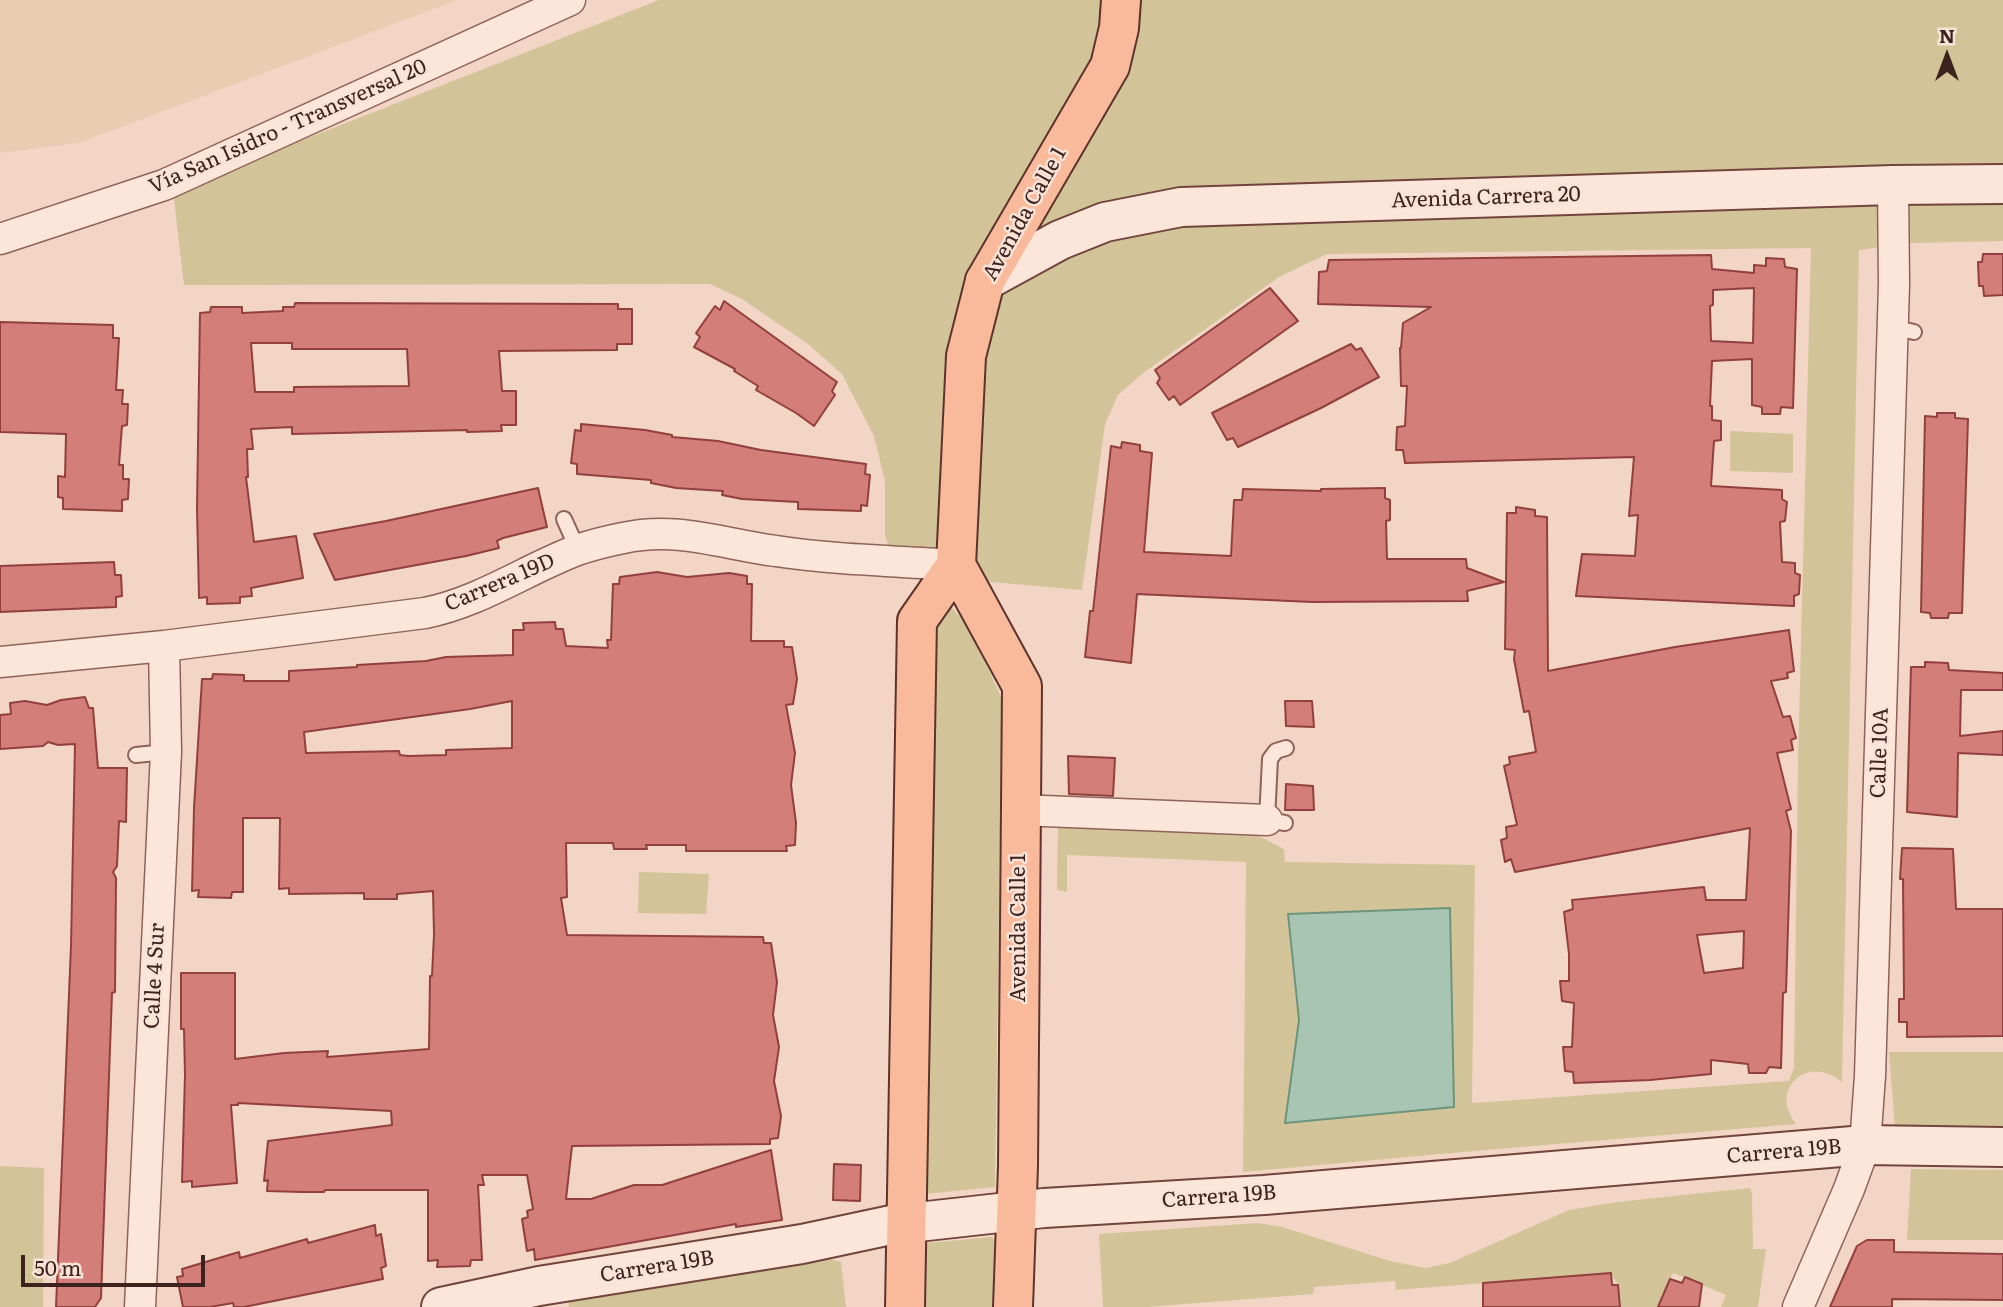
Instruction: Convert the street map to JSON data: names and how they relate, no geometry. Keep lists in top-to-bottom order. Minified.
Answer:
{"streets":{"main road":["Avenida Calle 1"],"street":["Vía San Isidro - Transversal 20","Avenida Carrera 20","Carrera 19D","Calle 10A","Calle 4 Sur","Carrera 19B"]},"crossings":[["Avenida Carrera 20","Avenida Calle 1"],["Avenida Carrera 20","Calle 10A"],["Avenida Calle 1","Carrera 19D"],["Avenida Calle 1","Carrera 19B"],["Carrera 19D","Calle 4 Sur"],["Calle 10A","Carrera 19B"]],"scale_bar":"50 m","north":"top"}
